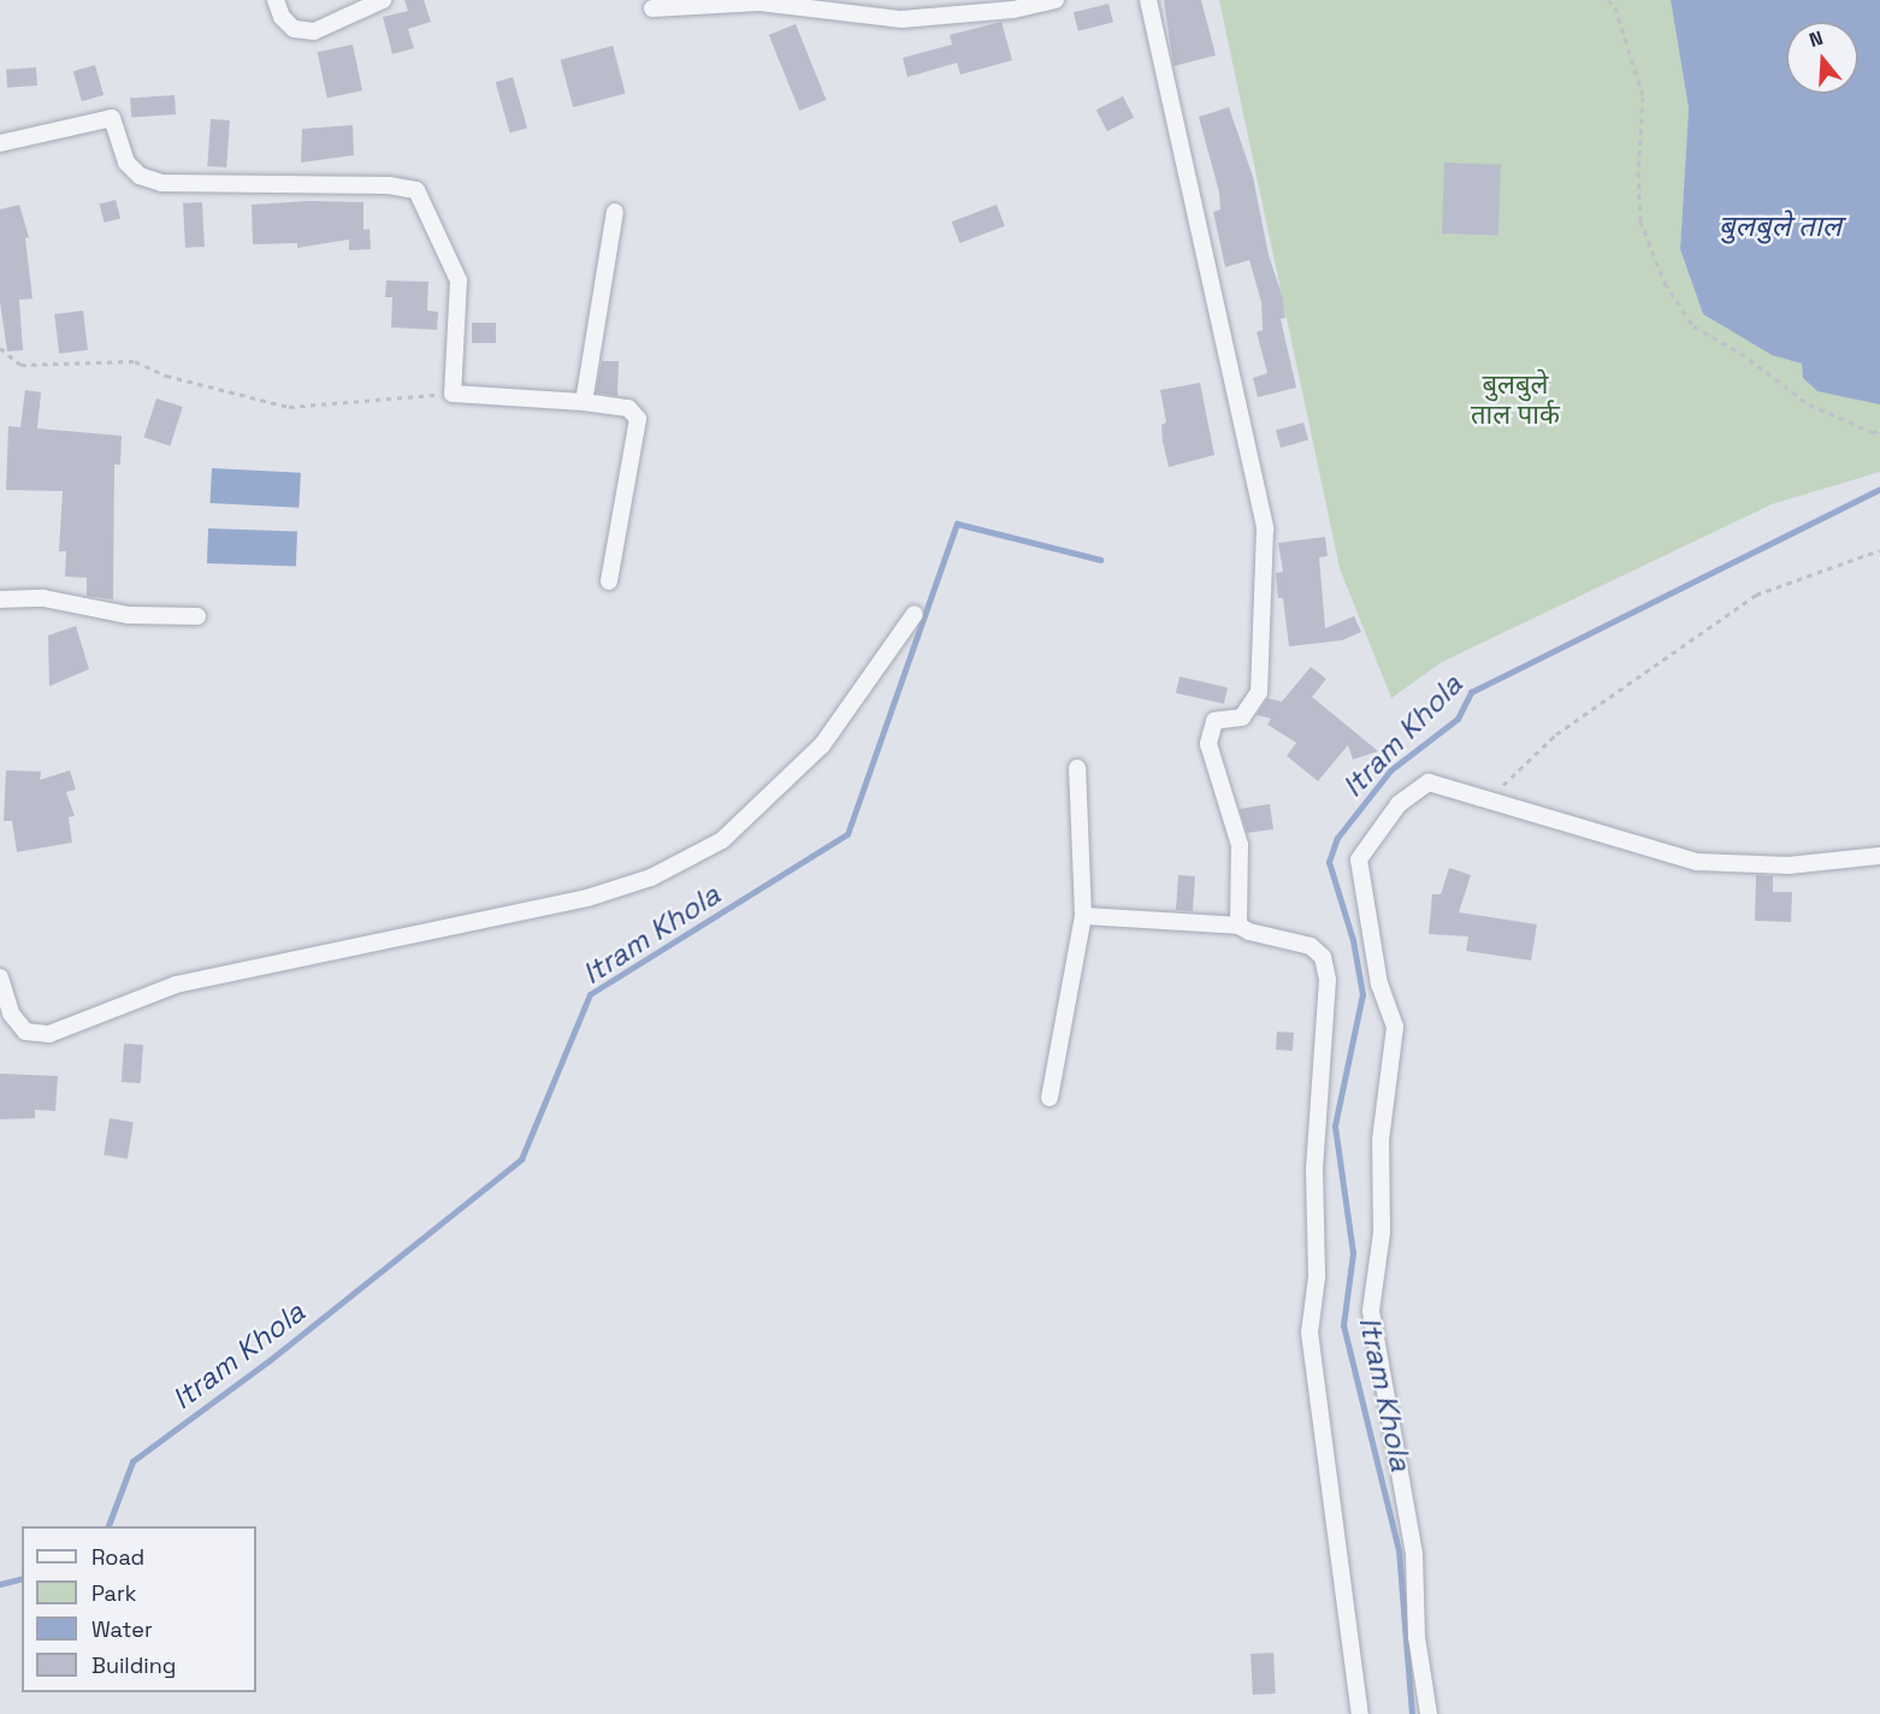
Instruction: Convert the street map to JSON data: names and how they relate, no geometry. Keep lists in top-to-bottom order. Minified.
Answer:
{"water":["बुलबुले ताल","Itram Khola"],"parks":["बुलबुले ताल पार्क"],"legend":["Road","Park","Water","Building"],"north":"top"}
